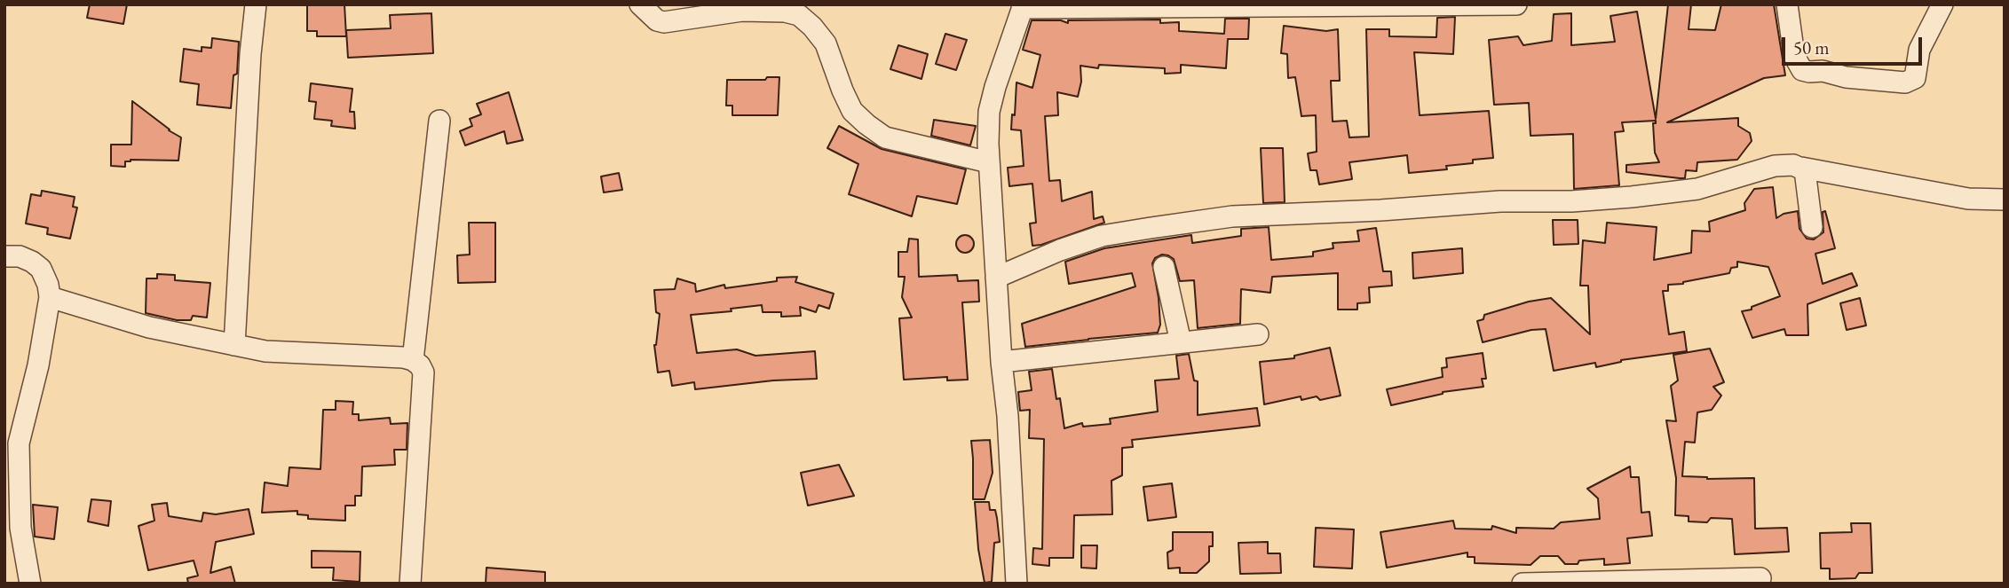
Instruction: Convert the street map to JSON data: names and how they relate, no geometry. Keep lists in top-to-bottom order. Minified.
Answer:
{"scale_bar":"50 m"}
